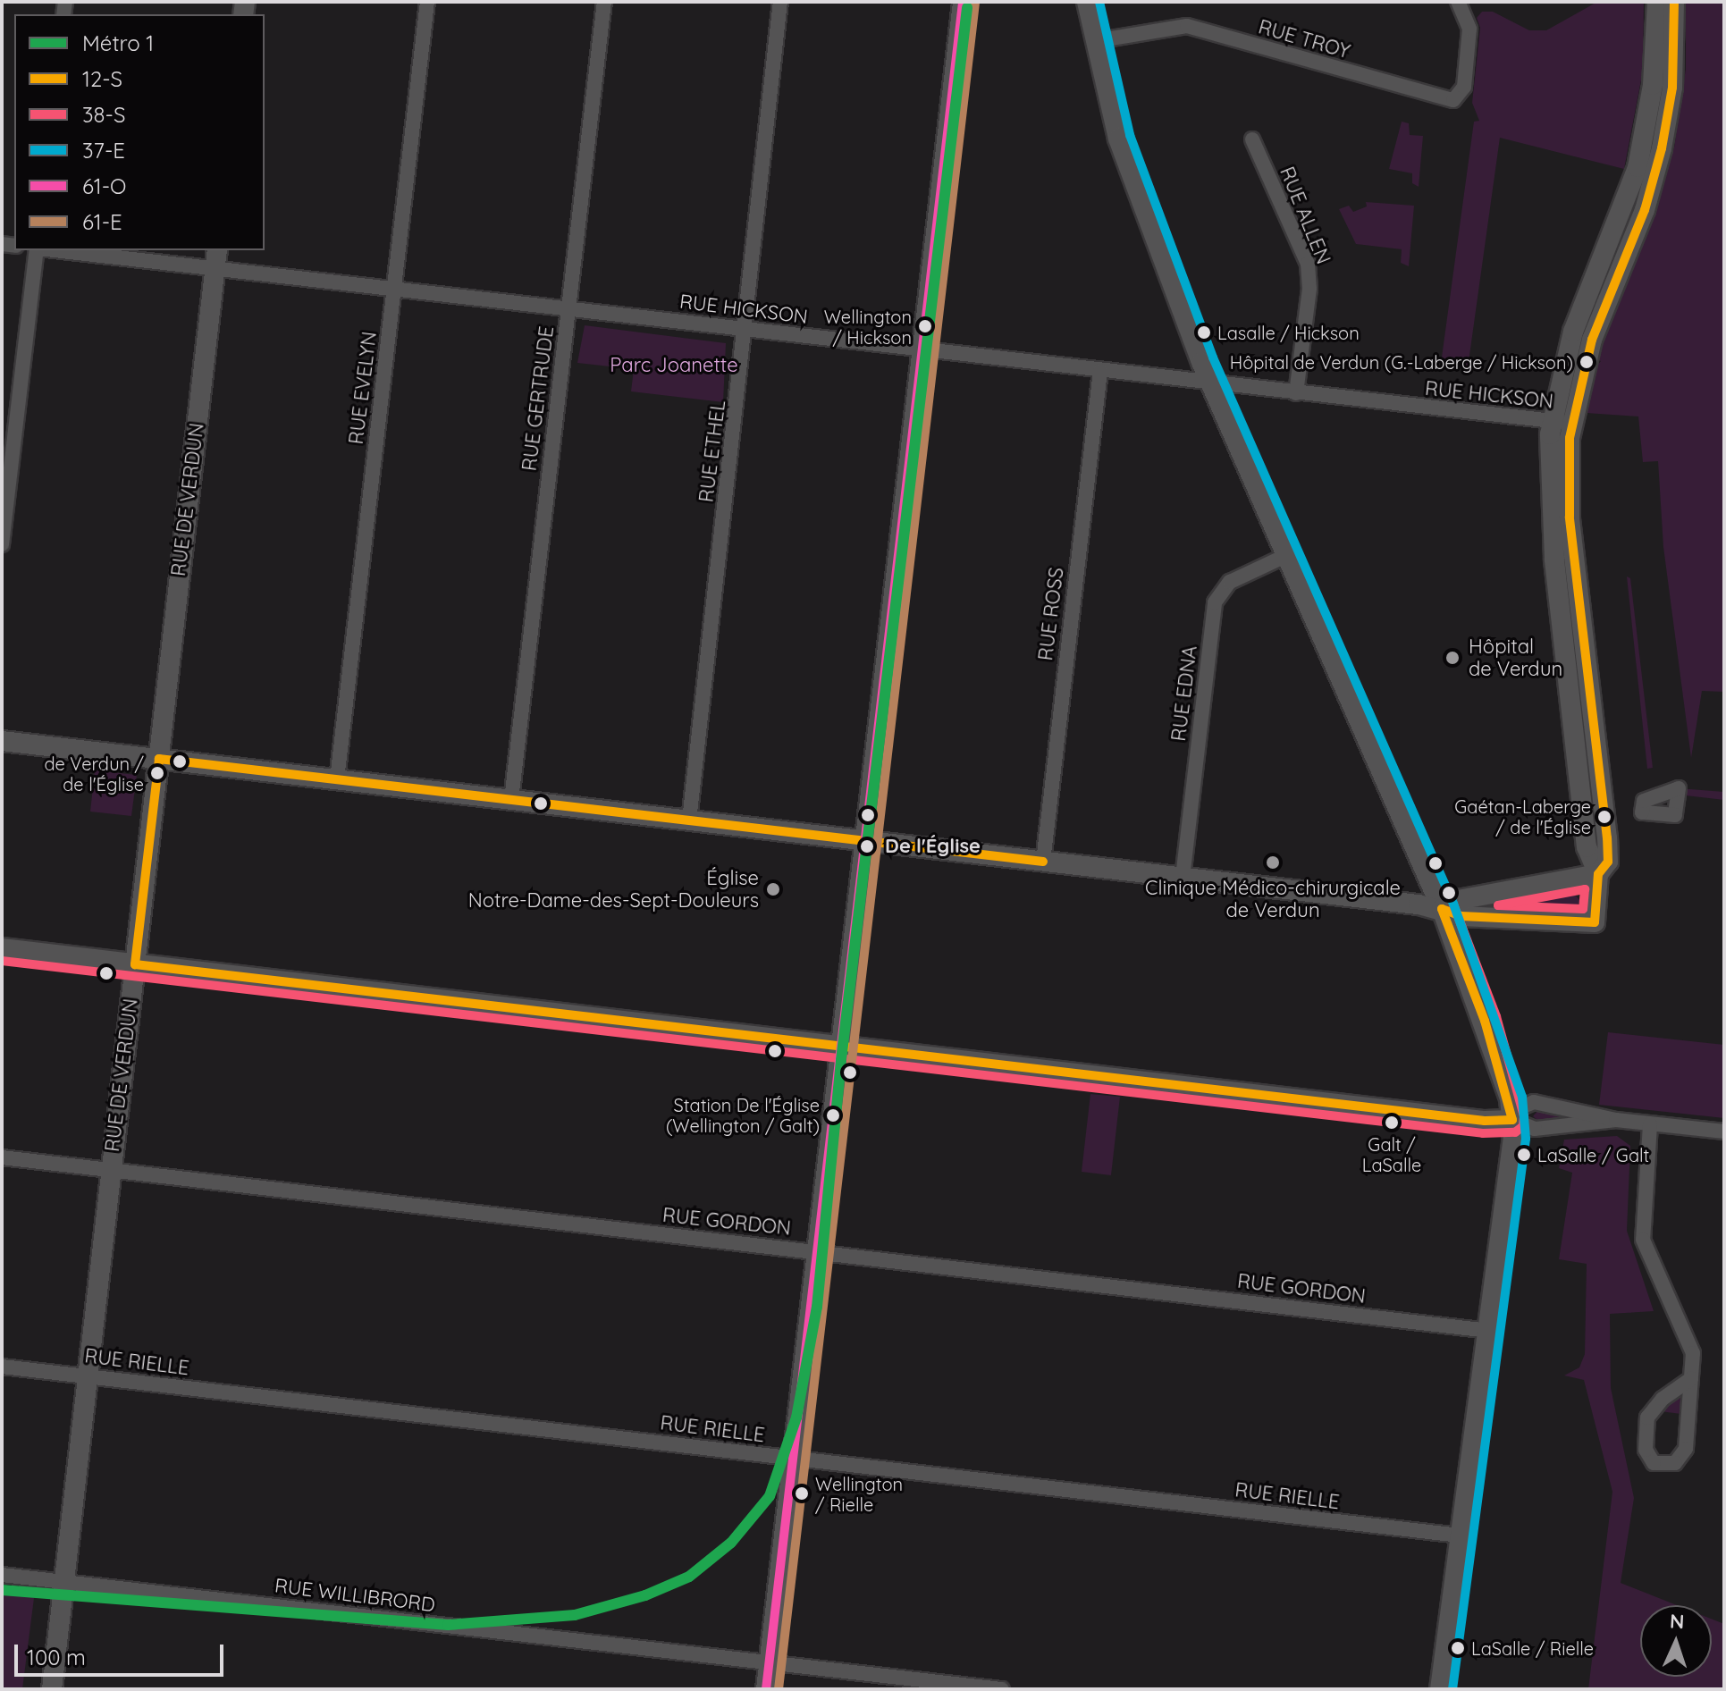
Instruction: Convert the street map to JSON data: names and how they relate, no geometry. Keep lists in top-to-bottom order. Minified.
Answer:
{"streets":{"main road":["RUE DE VERDUN"],"street":["RUE TROY","RUE ALLEN","RUE HICKSON","RUE EVELYN","RUE GERTRUDE","RUE ETHEL","RUE ROSS","RUE EDNA","RUE GORDON","RUE RIELLE","RUE WILLIBRORD"]},"crossings":[["RUE ALLEN","RUE HICKSON"],["RUE HICKSON","RUE EVELYN"],["RUE HICKSON","RUE GERTRUDE"],["RUE HICKSON","RUE ETHEL"],["RUE HICKSON","RUE DE VERDUN"],["RUE HICKSON","RUE ROSS"],["RUE DE VERDUN","RUE GORDON"],["RUE DE VERDUN","RUE RIELLE"],["RUE DE VERDUN","RUE WILLIBRORD"]],"parks":["Parc Joanette"],"places":["Wellington / Hickson","Lasalle / Hickson","Hôpital de Verdun (G.-Laberge / Hickson)","Hôpital de Verdun","de Verdun / de l'Église","Gaétan-Laberge / de l'Église","De l'Église","Clinique Médico-chirurgicale de Verdun","Église Notre-Dame-des-Sept-Douleurs","Station De l'Église (Wellington / Galt)","Galt / LaSalle","LaSalle / Galt","Wellington / Rielle","LaSalle / Rielle"],"lines":["transit line 12-S","transit line 37-E","transit line 61-O","transit line 61-E","metro line 1","transit line 38-S"],"legend":["Métro 1","12-S","38-S","37-E","61-O","61-E"],"scale_bar":"100 m","north":"top"}
